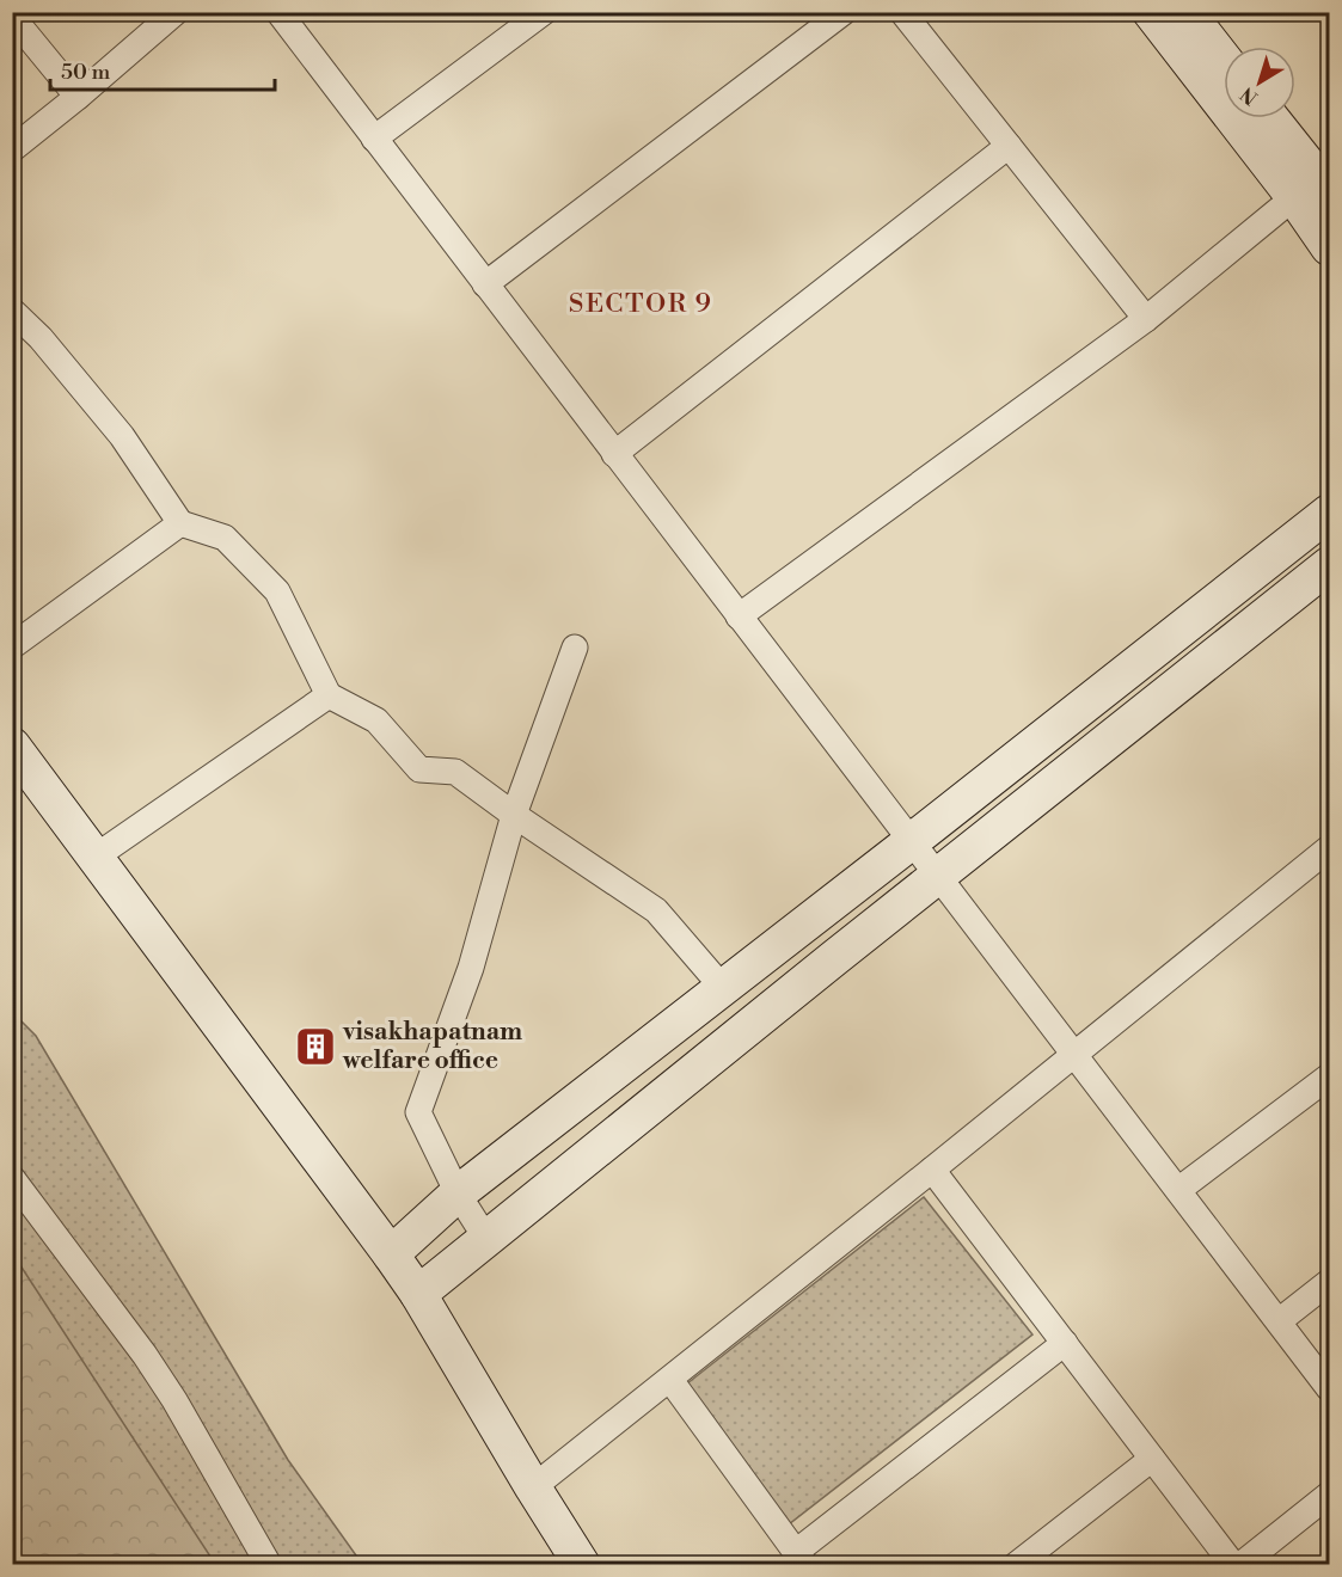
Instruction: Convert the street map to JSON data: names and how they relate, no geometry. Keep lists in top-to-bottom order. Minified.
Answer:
{"districts":["SECTOR 9"],"places":{"building":["visakhapatnam welfare office"]},"scale_bar":"50 m","north":"bottom left"}
